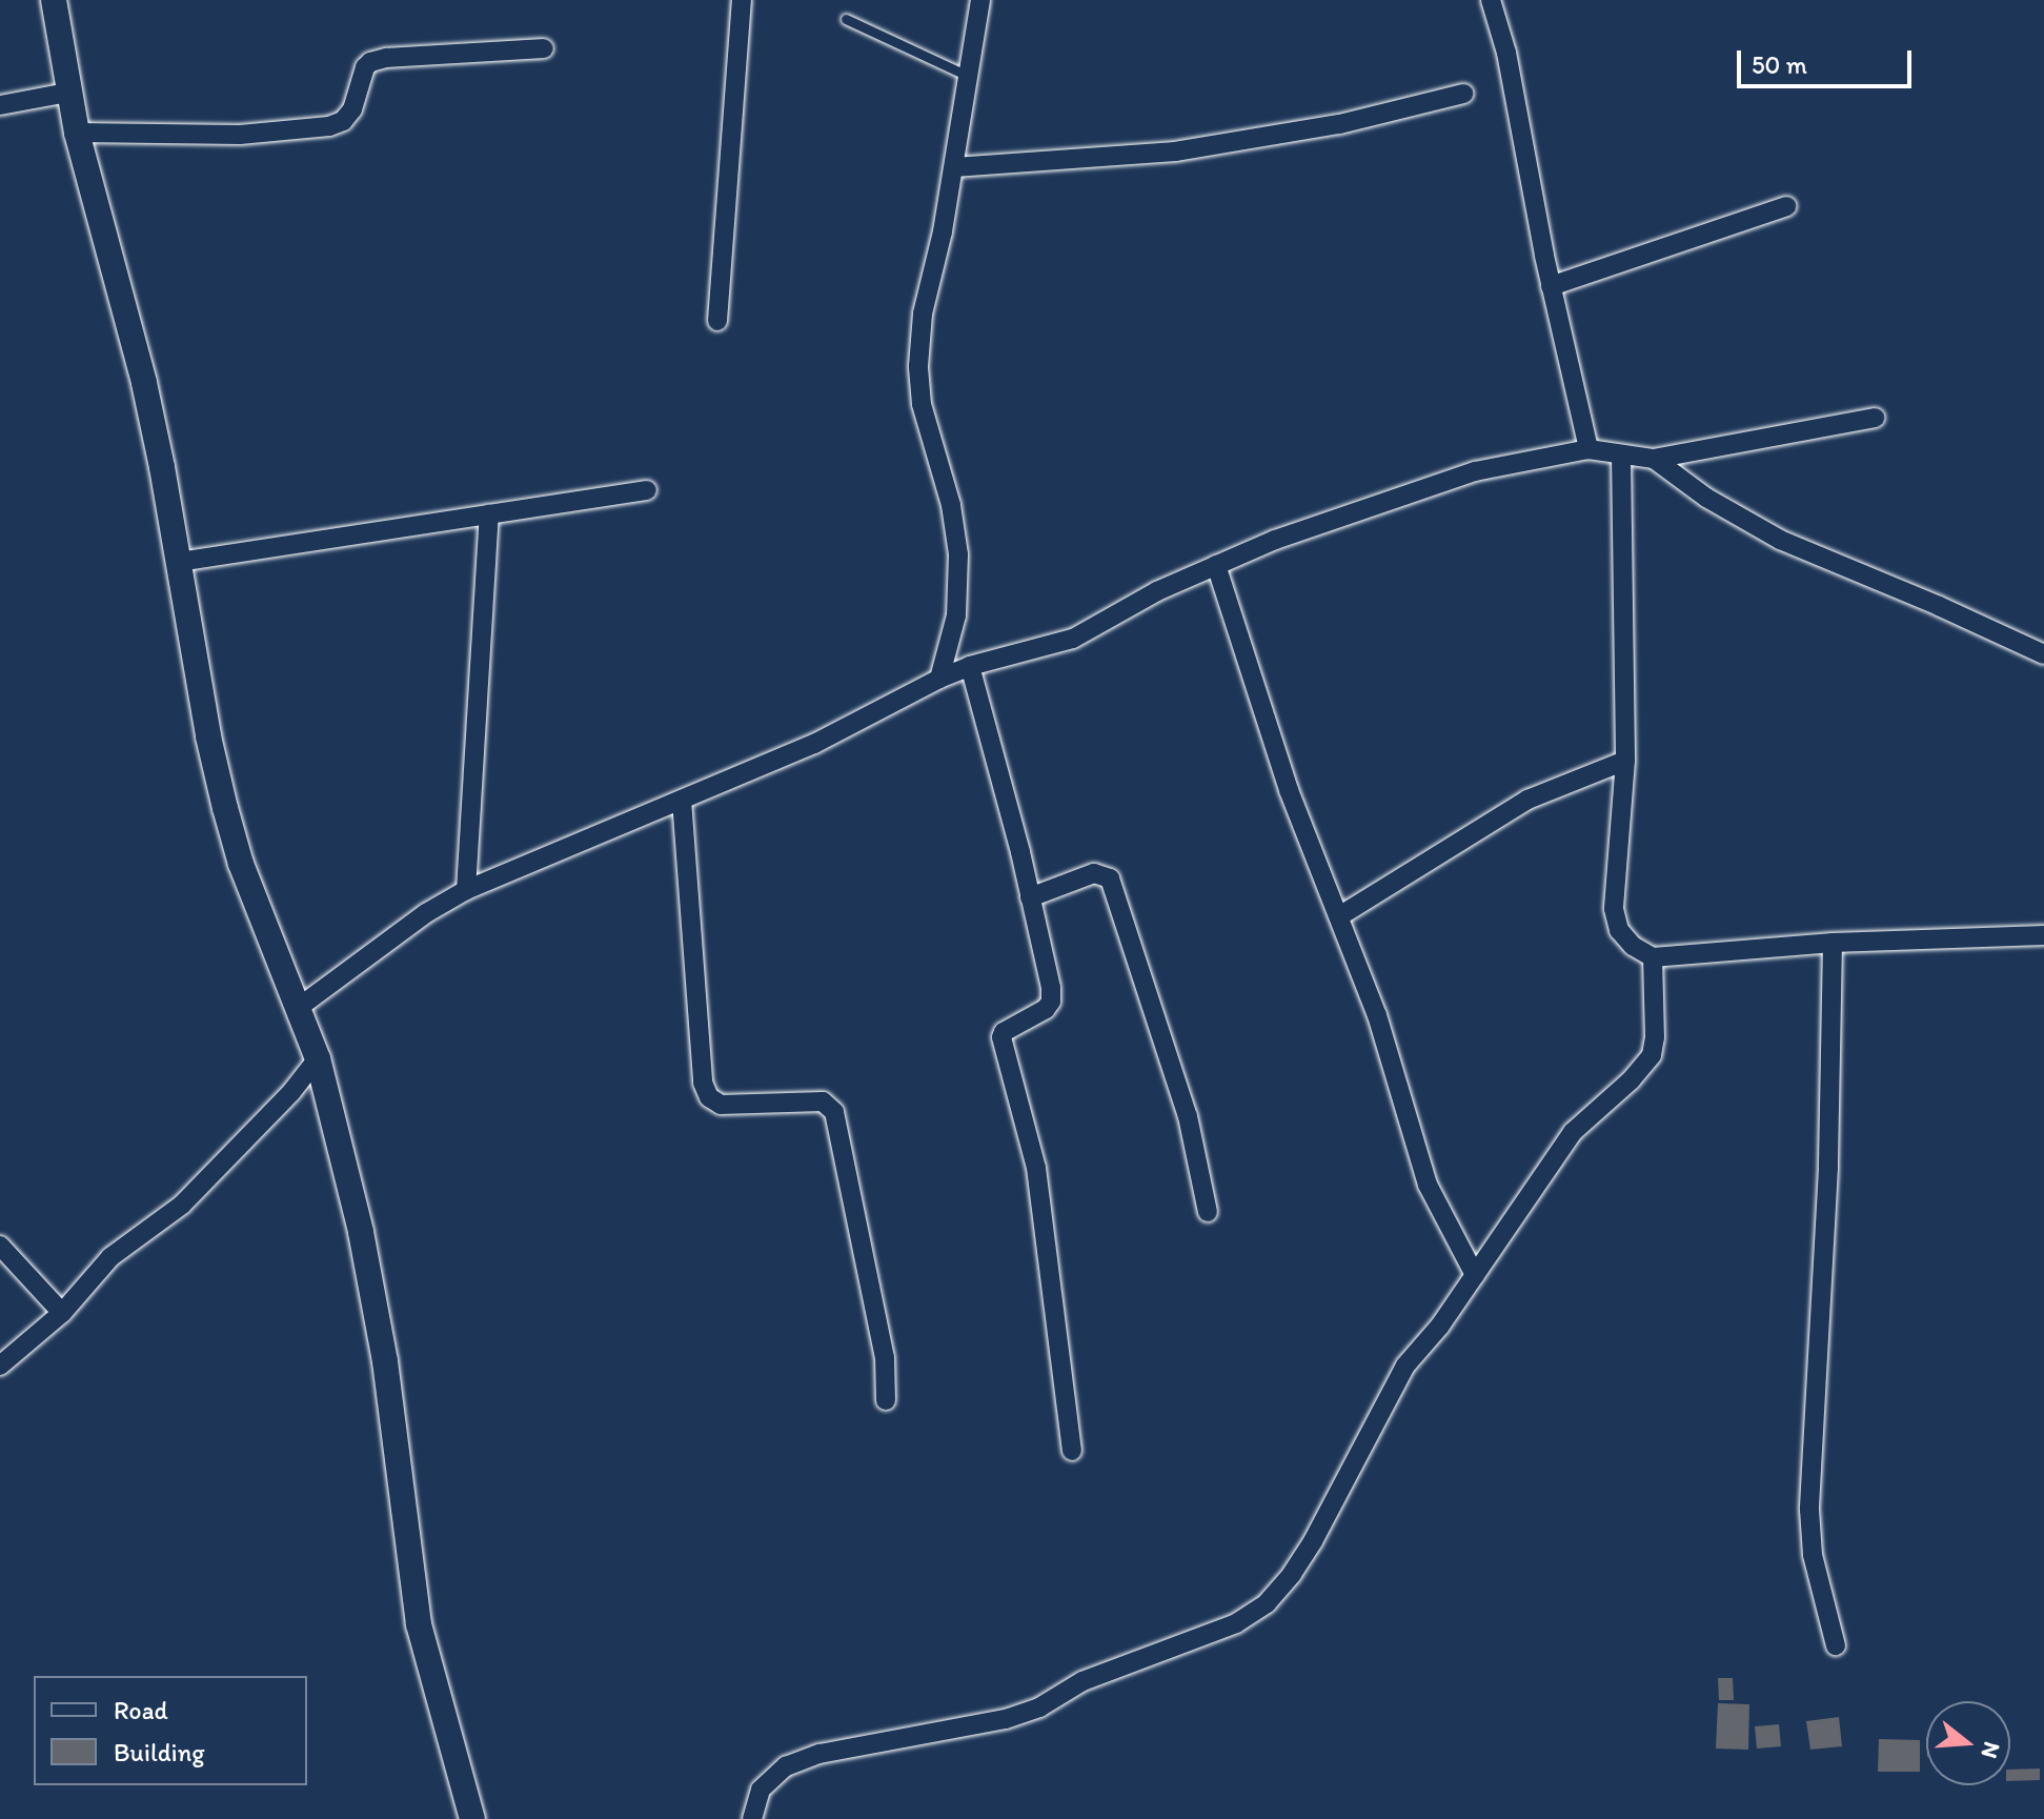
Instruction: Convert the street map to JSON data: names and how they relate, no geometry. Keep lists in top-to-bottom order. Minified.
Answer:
{"legend":["Road","Building"],"scale_bar":"50 m","north":"right"}
